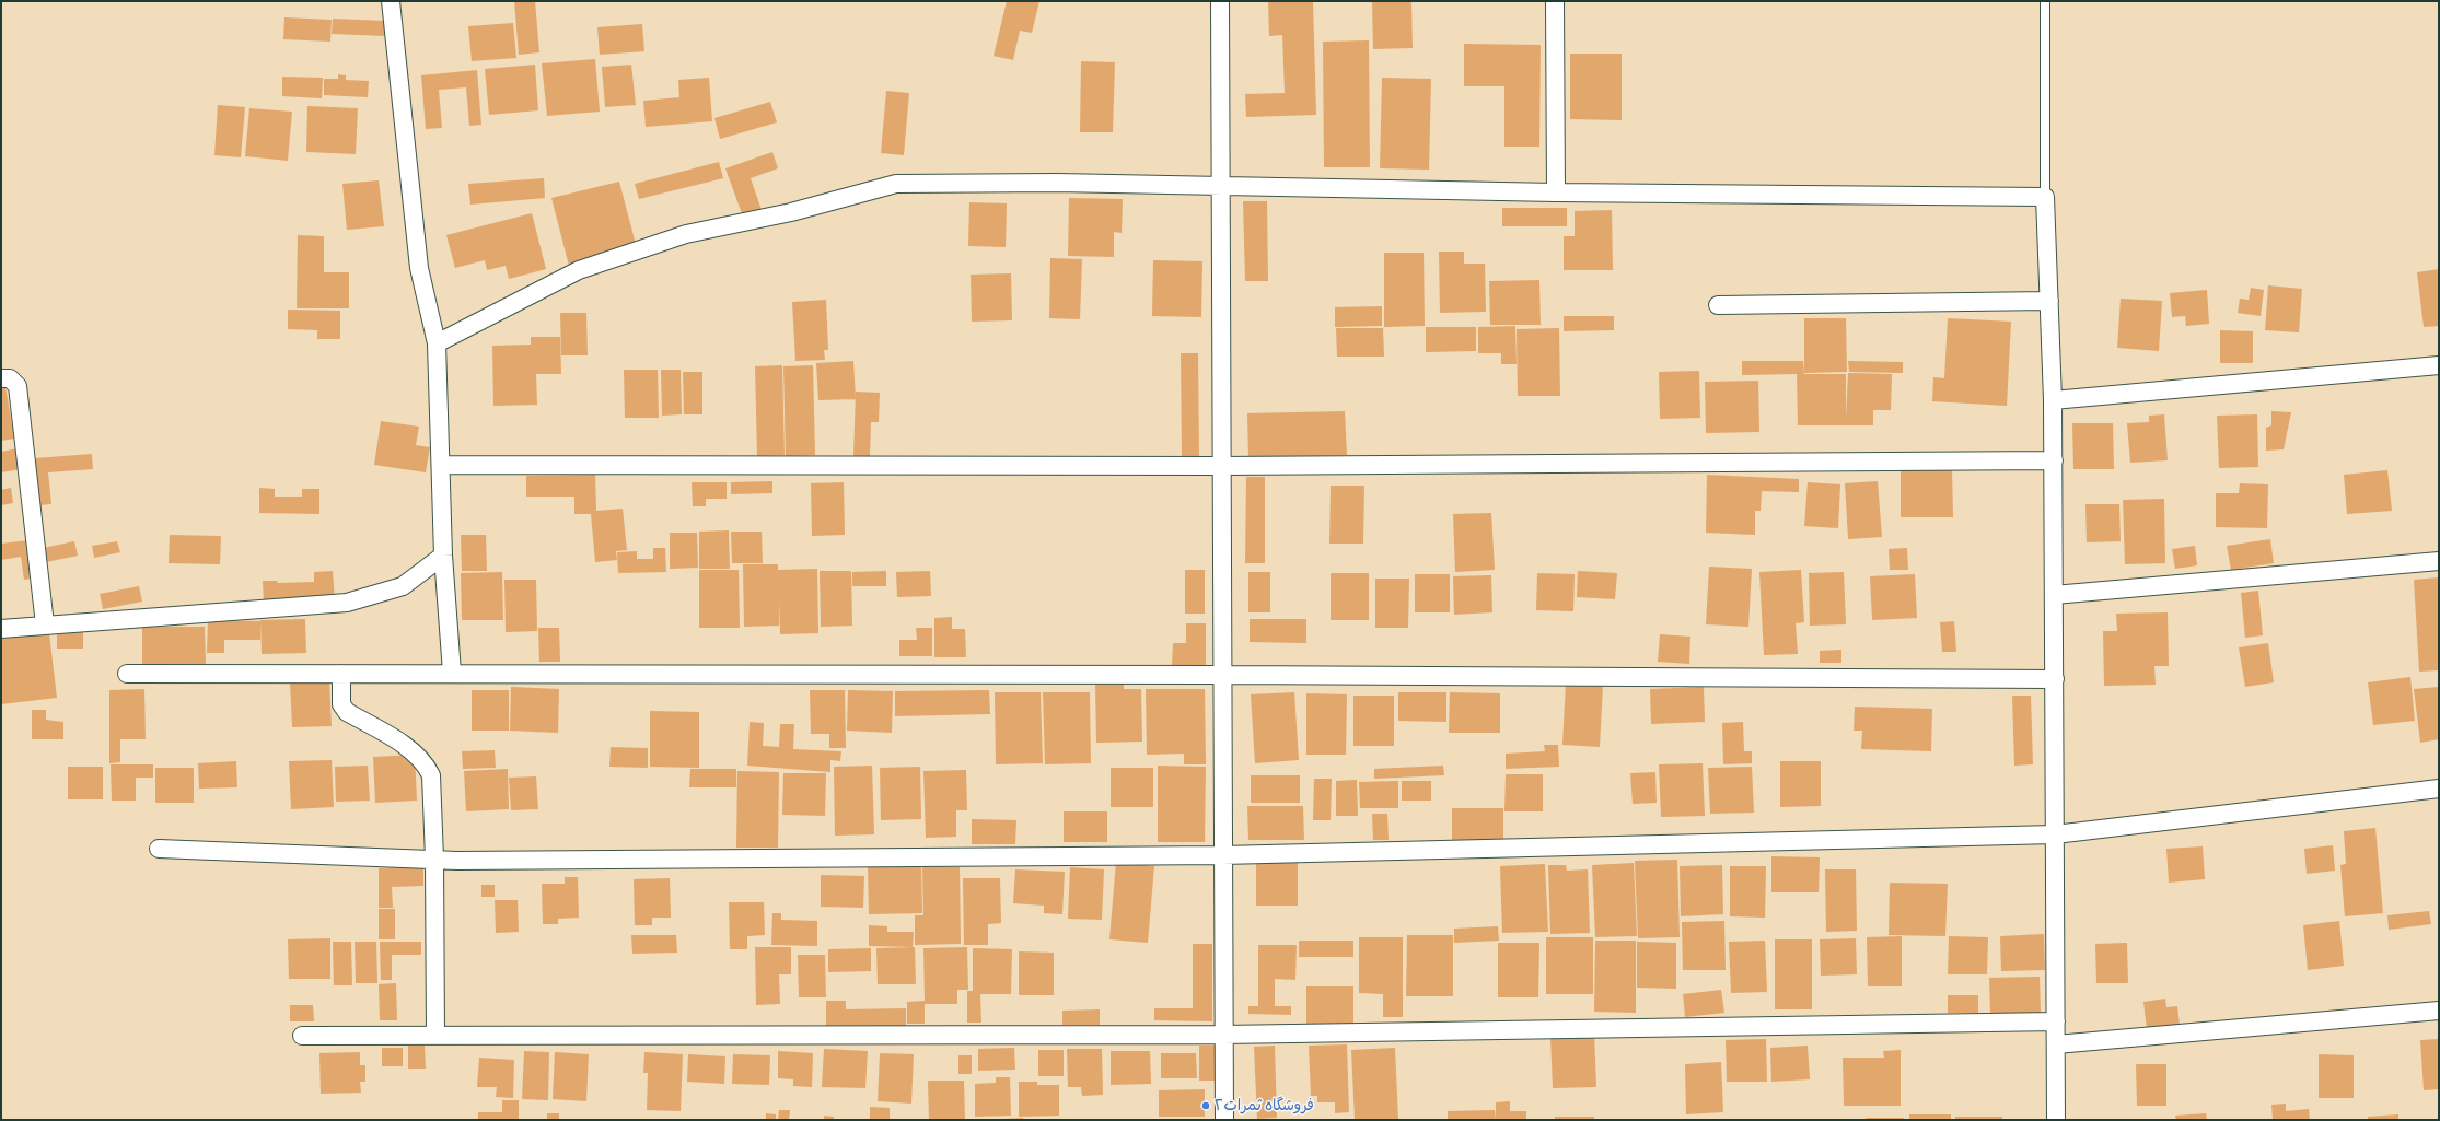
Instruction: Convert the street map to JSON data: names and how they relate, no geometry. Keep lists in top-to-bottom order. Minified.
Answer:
{"places":["فروشگاه ثمرات٢"]}
